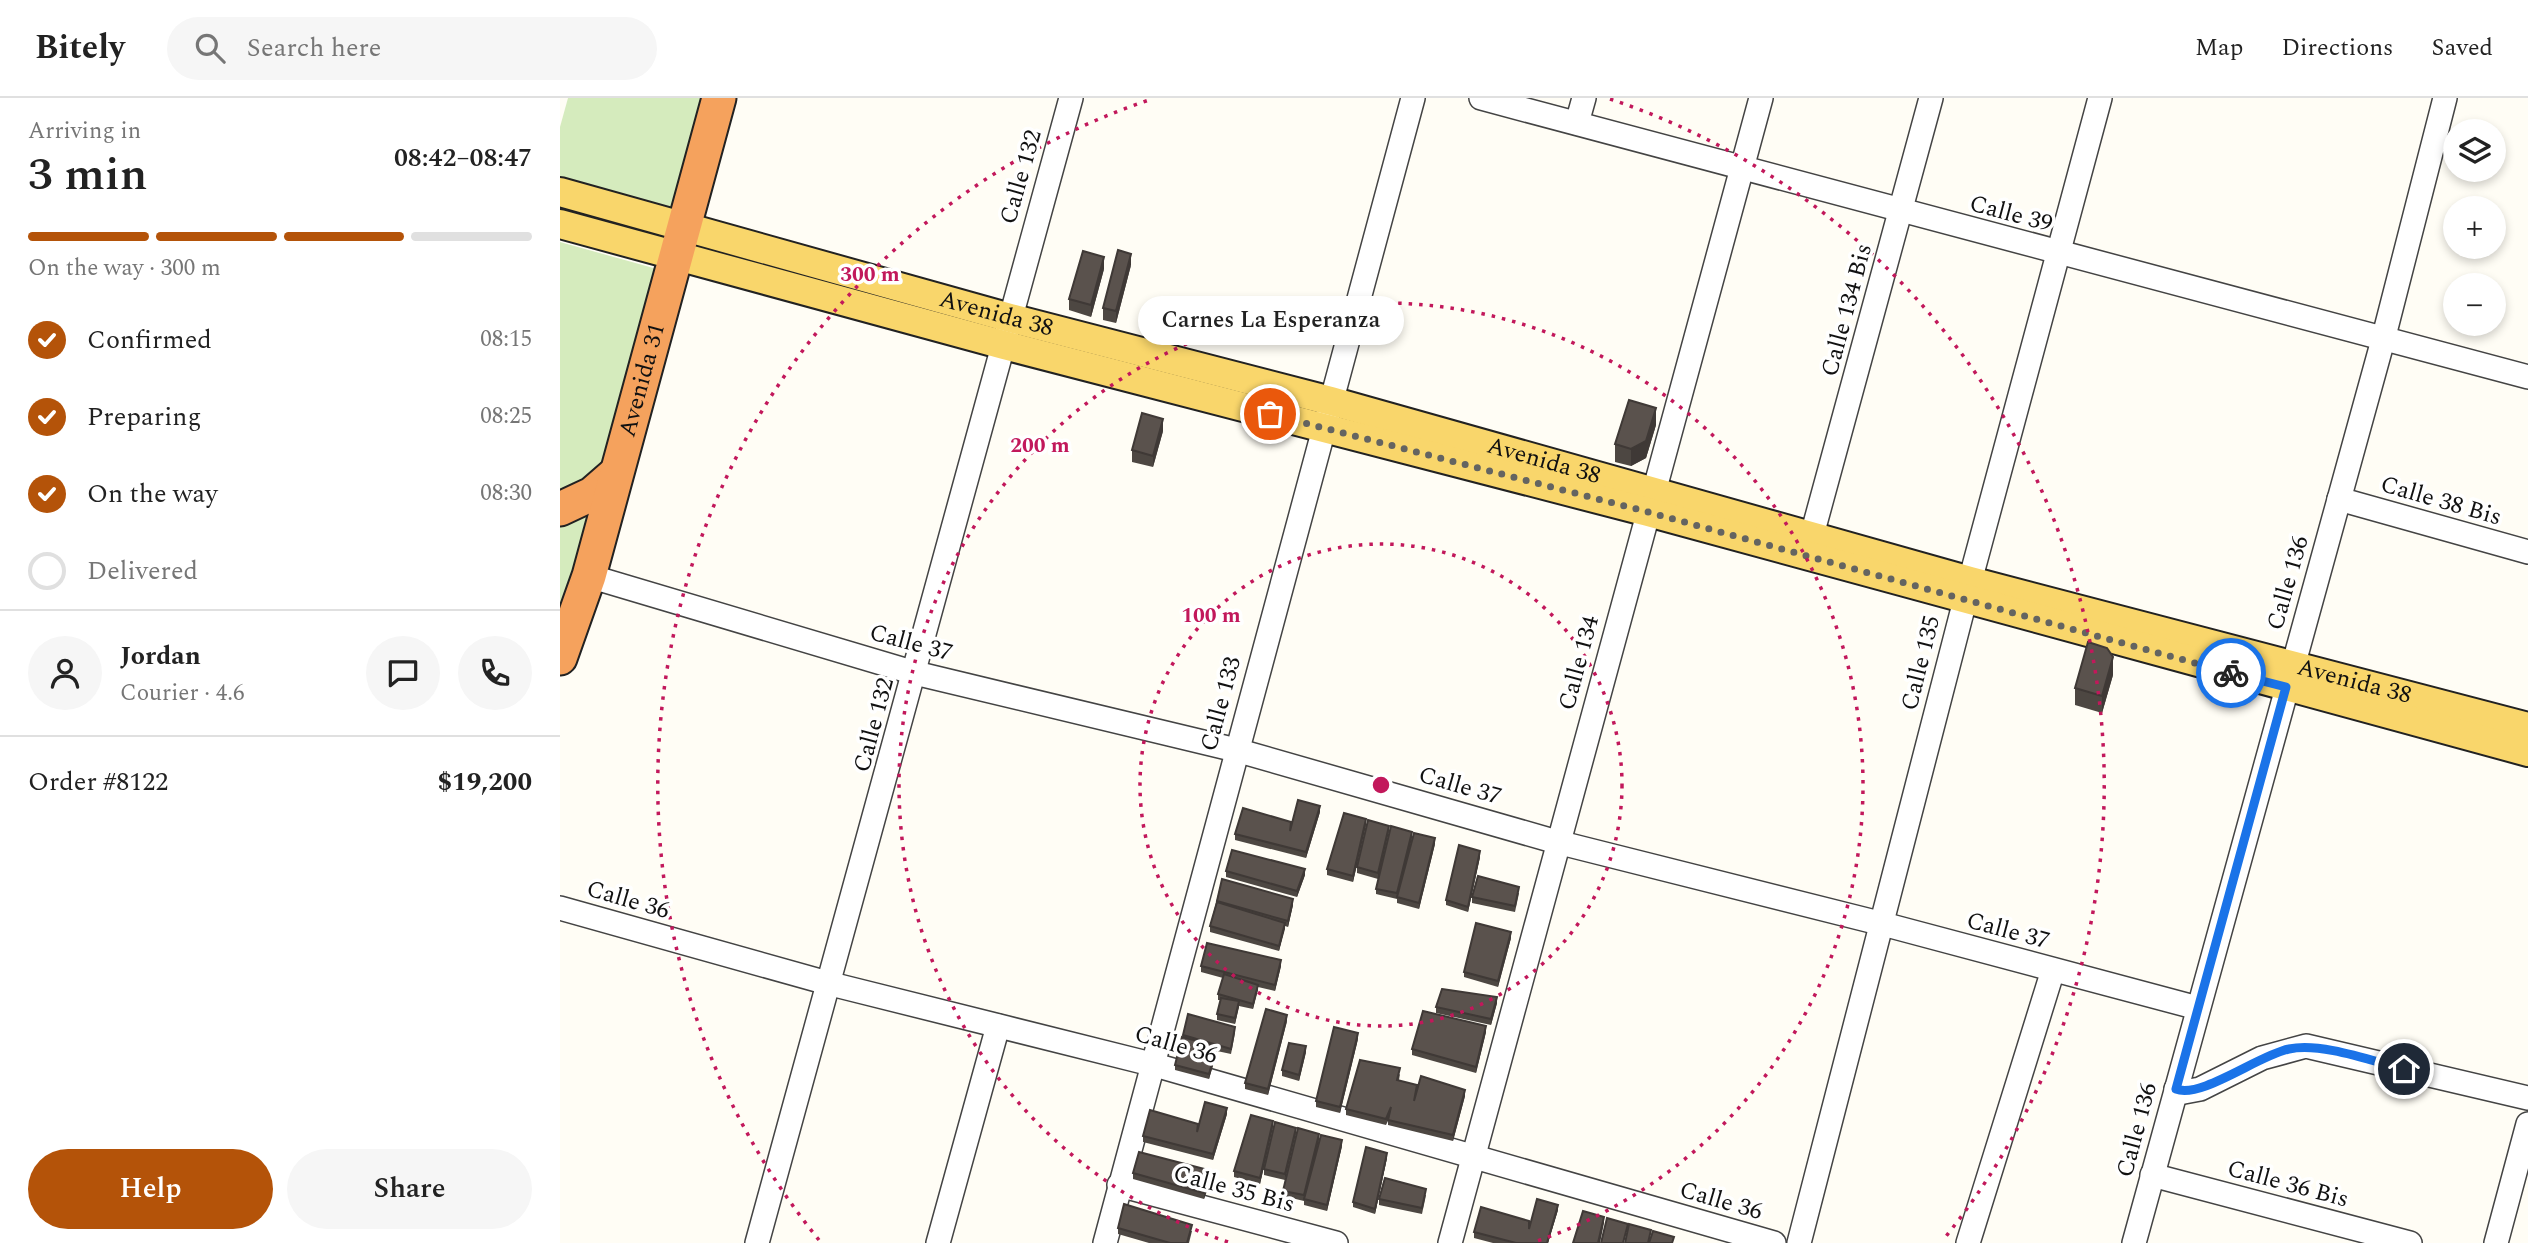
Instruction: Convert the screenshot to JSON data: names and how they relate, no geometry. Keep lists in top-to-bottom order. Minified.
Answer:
{"streets":{"highway":["Avenida 31"],"main road":["Avenida 38"],"street":["Calle 132","Calle 39","Calle 134 Bis","Calle 38 Bis","Calle 136","Calle 37","Calle 134","Calle 135","Calle 133","Calle 36","Calle 36 Bis","Calle 35 Bis"]},"crossings":[["Calle 132","Avenida 38"],["Calle 132","Calle 37"],["Calle 132","Calle 36"],["Calle 39","Calle 134 Bis"],["Calle 39","Calle 136"],["Calle 39","Calle 134"],["Calle 39","Calle 135"],["Calle 134 Bis","Avenida 38"],["Avenida 38","Avenida 31"],["Avenida 38","Calle 136"],["Avenida 38","Calle 134"],["Avenida 38","Calle 135"],["Avenida 38","Calle 133"],["Avenida 31","Calle 37"],["Calle 38 Bis","Calle 136"],["Calle 136","Calle 37"],["Calle 136","Calle 36 Bis"],["Calle 37","Calle 134"],["Calle 37","Calle 135"],["Calle 37","Calle 133"],["Calle 134","Calle 36"],["Calle 133","Calle 36"],["Calle 133","Calle 35 Bis"]],"places":["Carnes La Esperanza"],"page":{"header":"Bitely","search":"Search here","nav":["Map","Directions","Saved"],"heading":["3 min","Arriving in","08:42–08:47"],"panel":["Jordan","Courier · 4.6","Order #8122","$19,200"],"map_buttons":["+","−"],"bar":"On the way · 300 m","bubble":"Carnes La Esperanza","list":[["Confirmed","08:15"],["Preparing","08:25"],["On the way","08:30"],"Delivered"],"buttons":["Help","Share"]},"rings":["300 m","200 m","100 m"]}
